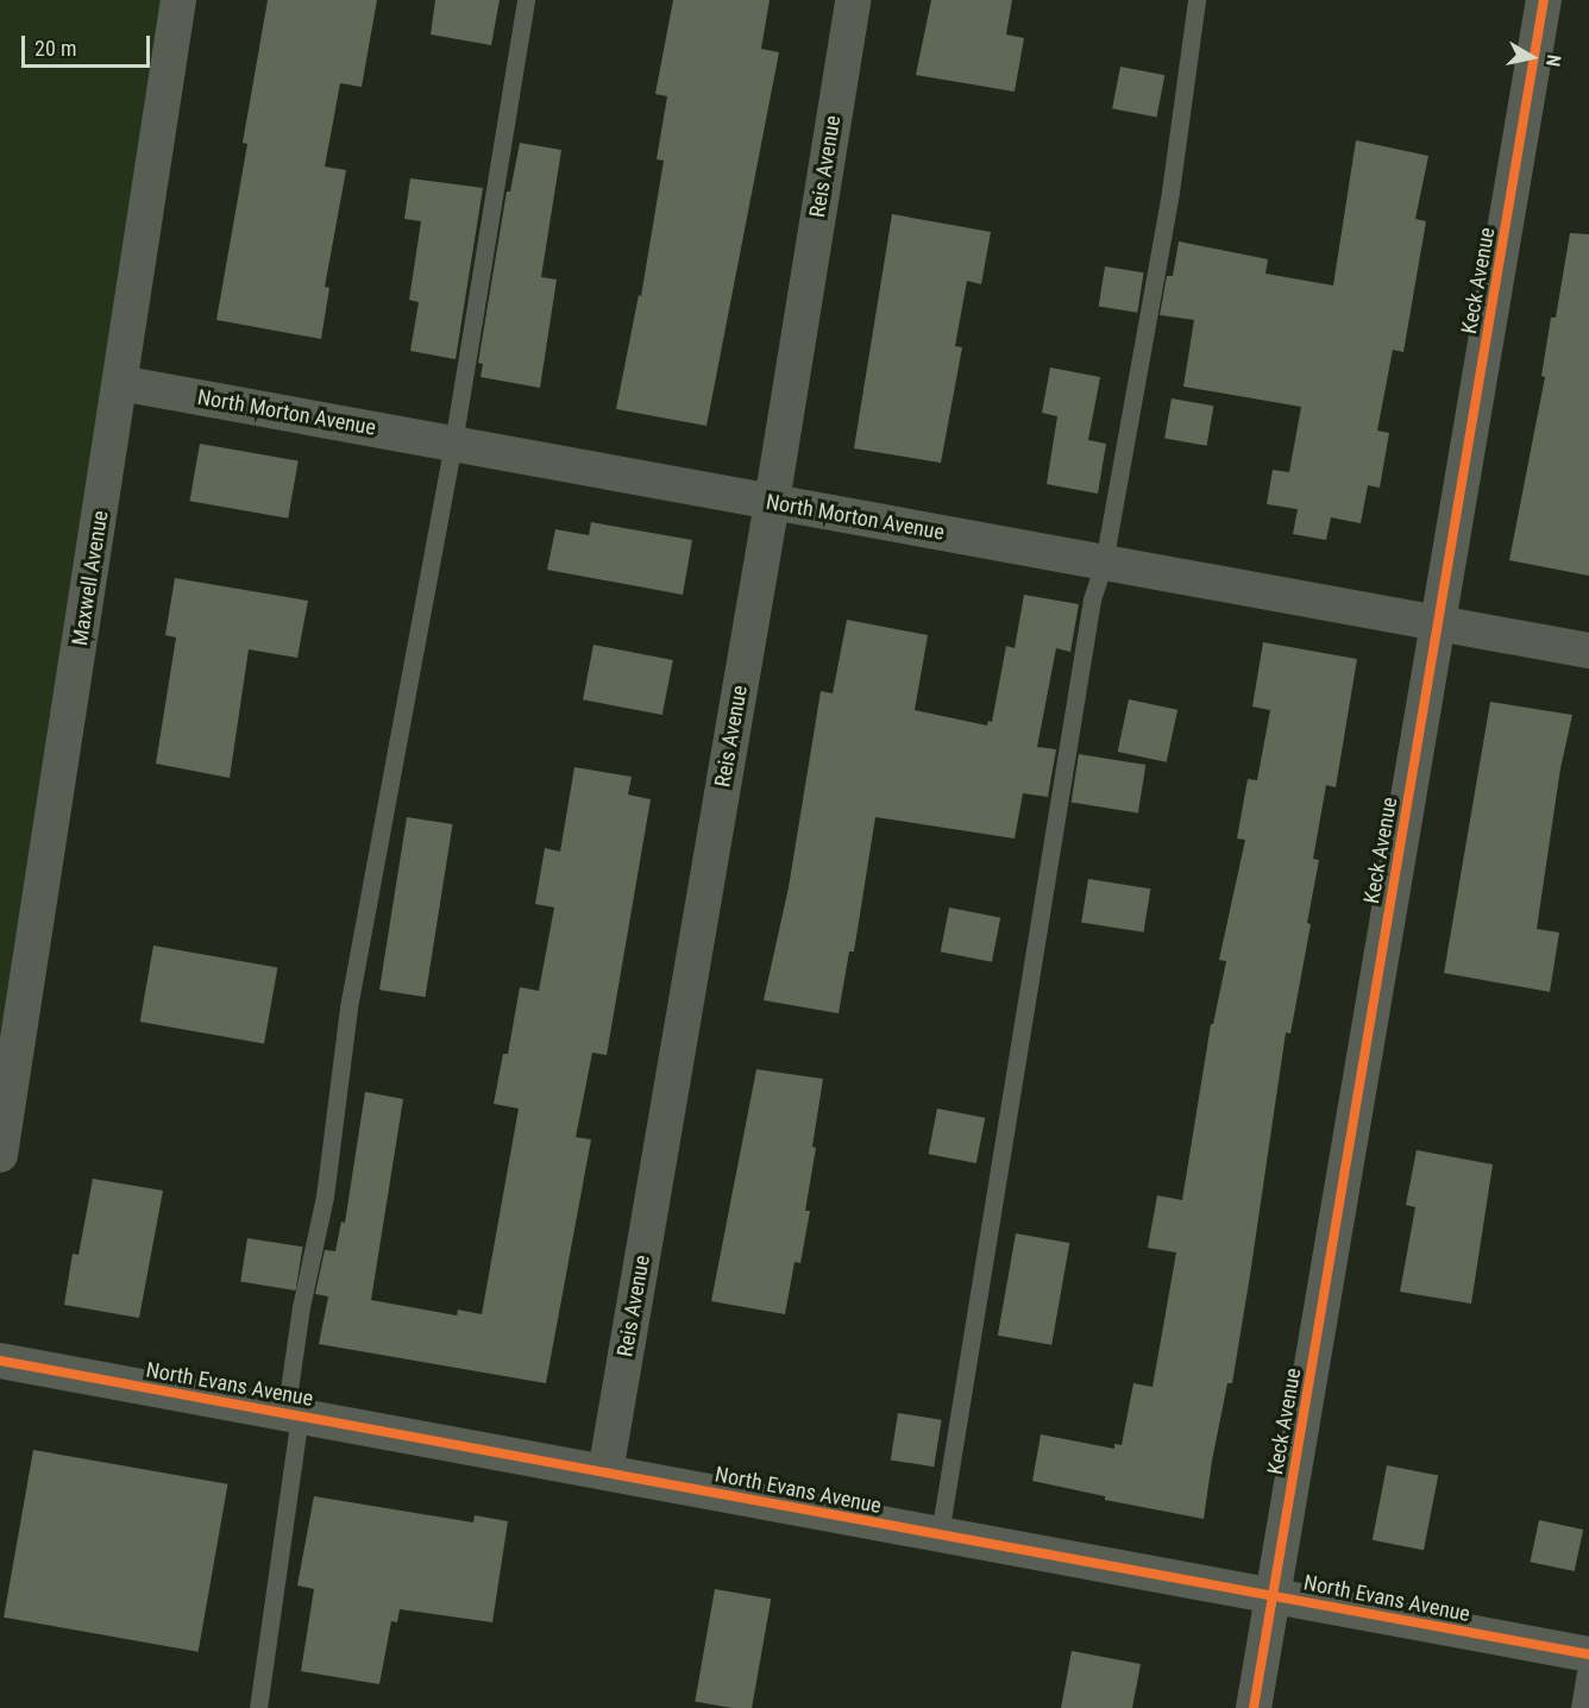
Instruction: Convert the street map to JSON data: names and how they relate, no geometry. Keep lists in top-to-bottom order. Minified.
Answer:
{"streets":{"street":["Reis Avenue","Keck Avenue","North Morton Avenue","Maxwell Avenue","North Evans Avenue"]},"crossings":[["Reis Avenue","North Morton Avenue"],["Reis Avenue","North Evans Avenue"],["Keck Avenue","North Morton Avenue"],["Keck Avenue","North Evans Avenue"],["North Morton Avenue","Maxwell Avenue"]],"scale_bar":"20 m","north":"right"}
